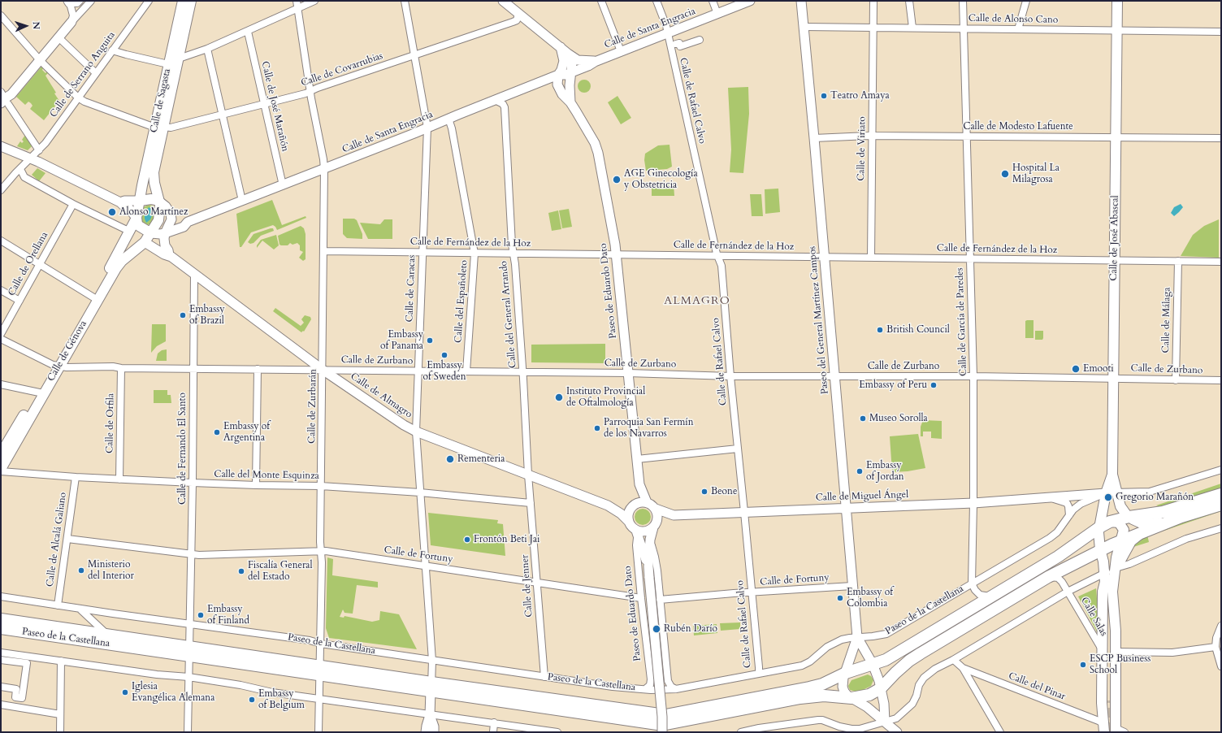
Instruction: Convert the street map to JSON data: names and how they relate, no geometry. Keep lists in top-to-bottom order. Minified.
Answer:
{"streets":{"highway":["Paseo de la Castellana"],"main road":["Calle de Sagasta","Calle de José Abascal","Calle de Génova"],"street":["Calle de Alonso Cano","Calle de Santa Engracia","Calle de Covarrubias","Calle de Serrano Anguita","Calle de Rafael Calvo","Calle de José Marañón","Calle de Modesto Lafuente","Calle de Viriato","Calle de Fernández de la Hoz","Calle de Orellana","Calle de Caracas","Paseo de Eduardo Dato","Calle del Españoleto","Calle del General Arrando","Paseo del General Martínez Campos","Calle de Málaga","Calle de García de Paredes","Calle de Zurbano","Calle de Almagro","Calle de Zurbarán","Calle de Orfila","Calle de Fernando El Santo","Calle del Monte Esquinza","Calle de Miguel Ángel","Calle de Alcalá Galiano","Calle de Fortuny","Calle de Jenner","Calle Salas","Calle del Pinar"]},"crossings":[["Calle de Alonso Cano","Calle de Viriato"],["Calle de Alonso Cano","Calle de José Abascal"],["Calle de Alonso Cano","Paseo del General Martínez Campos"],["Calle de Alonso Cano","Calle de García de Paredes"],["Calle de Santa Engracia","Calle de Covarrubias"],["Calle de Santa Engracia","Calle de Sagasta"],["Calle de Santa Engracia","Calle de Rafael Calvo"],["Calle de Santa Engracia","Calle de José Marañón"],["Calle de Santa Engracia","Calle de Caracas"],["Calle de Santa Engracia","Paseo de Eduardo Dato"],["Calle de Santa Engracia","Calle del Españoleto"],["Calle de Santa Engracia","Calle del General Arrando"],["Calle de Santa Engracia","Calle de Génova"],["Calle de Santa Engracia","Calle de Zurbarán"],["Calle de Covarrubias","Calle de Sagasta"],["Calle de Covarrubias","Calle de José Marañón"],["Calle de Covarrubias","Calle de Caracas"],["Calle de Covarrubias","Calle de Zurbarán"],["Calle de Sagasta","Calle de Génova"],["Calle de Rafael Calvo","Calle de Fernández de la Hoz"],["Calle de Rafael Calvo","Calle de Zurbano"],["Calle de Rafael Calvo","Calle de Miguel Ángel"],["Calle de Rafael Calvo","Calle de Fortuny"],["Calle de Rafael Calvo","Paseo de la Castellana"],["Calle de Modesto Lafuente","Calle de Viriato"],["Calle de Modesto Lafuente","Calle de José Abascal"],["Calle de Modesto Lafuente","Paseo del General Martínez Campos"],["Calle de Modesto Lafuente","Calle de García de Paredes"],["Calle de Viriato","Calle de Fernández de la Hoz"],["Calle de José Abascal","Calle de Fernández de la Hoz"],["Calle de José Abascal","Calle de Zurbano"],["Calle de Fernández de la Hoz","Calle de Caracas"],["Calle de Fernández de la Hoz","Paseo de Eduardo Dato"],["Calle de Fernández de la Hoz","Calle del Españoleto"],["Calle de Fernández de la Hoz","Calle del General Arrando"],["Calle de Fernández de la Hoz","Paseo del General Martínez Campos"],["Calle de Fernández de la Hoz","Calle de Málaga"],["Calle de Fernández de la Hoz","Calle de García de Paredes"],["Calle de Fernández de la Hoz","Calle de Zurbarán"],["Calle de Caracas","Calle de Zurbano"],["Calle de Caracas","Calle de Almagro"],["Calle de Caracas","Calle del Monte Esquinza"],["Calle de Caracas","Calle de Fortuny"],["Calle de Caracas","Paseo de la Castellana"],["Paseo de Eduardo Dato","Calle de Zurbano"],["Paseo de Eduardo Dato","Calle de Almagro"],["Paseo de Eduardo Dato","Calle de Miguel Ángel"],["Paseo de Eduardo Dato","Calle de Fortuny"],["Paseo de Eduardo Dato","Paseo de la Castellana"],["Calle del Españoleto","Calle de Zurbano"],["Calle del General Arrando","Calle de Zurbano"],["Calle del General Arrando","Calle de Almagro"],["Calle del General Arrando","Calle de Jenner"],["Paseo del General Martínez Campos","Calle de Zurbano"],["Paseo del General Martínez Campos","Calle de Miguel Ángel"],["Paseo del General Martínez Campos","Calle de Fortuny"],["Paseo del General Martínez Campos","Paseo de la Castellana"],["Calle de Málaga","Calle de Zurbano"],["Calle de García de Paredes","Calle de Zurbano"],["Calle de García de Paredes","Calle de Miguel Ángel"],["Calle de García de Paredes","Paseo de la Castellana"],["Calle de Génova","Calle de Zurbano"],["Calle de Génova","Calle de Almagro"],["Calle de Zurbano","Calle de Almagro"],["Calle de Zurbano","Calle de Zurbarán"],["Calle de Zurbano","Calle de Orfila"],["Calle de Zurbano","Calle de Fernando El Santo"],["Calle de Almagro","Calle de Zurbarán"],["Calle de Almagro","Calle de Fernando El Santo"],["Calle de Almagro","Calle de Miguel Ángel"],["Calle de Almagro","Calle de Jenner"],["Calle de Zurbarán","Calle del Monte Esquinza"],["Calle de Zurbarán","Calle de Fortuny"],["Calle de Zurbarán","Paseo de la Castellana"],["Calle de Orfila","Calle del Monte Esquinza"],["Calle de Fernando El Santo","Calle del Monte Esquinza"],["Calle de Fernando El Santo","Calle de Fortuny"],["Calle de Fernando El Santo","Paseo de la Castellana"],["Calle del Monte Esquinza","Calle de Alcalá Galiano"],["Calle del Monte Esquinza","Calle de Jenner"],["Calle de Miguel Ángel","Paseo de la Castellana"],["Calle de Alcalá Galiano","Calle de Fortuny"],["Calle de Alcalá Galiano","Paseo de la Castellana"],["Calle de Fortuny","Calle de Jenner"],["Calle de Jenner","Paseo de la Castellana"]],"districts":["ALMAGRO"],"places":["Teatro Amaya","Hospital La Milagrosa","AGE Ginecología y Obstetricia","Alonso Martínez","Embassy of Brazil","British Council","Embassy of Panama","Embassy of Sweden","Emooti","Embassy of Peru","Instituto Provincial de Oftalmología","Museo Sorolla","Parroquia San Fermín de los Navarros","Embassy of Argentina","Rementeria","Embassy of Jordan","Beone","Gregorio Marañón","Frontón Beti Jai","Ministerio del Interior","Fiscalía General del Estado","Embassy of Colombia","Embassy of Finland","Rubén Darío","ESCP Business School","Iglesia Evangélica Alemana","Embassy of Belgium"],"north":"right"}
